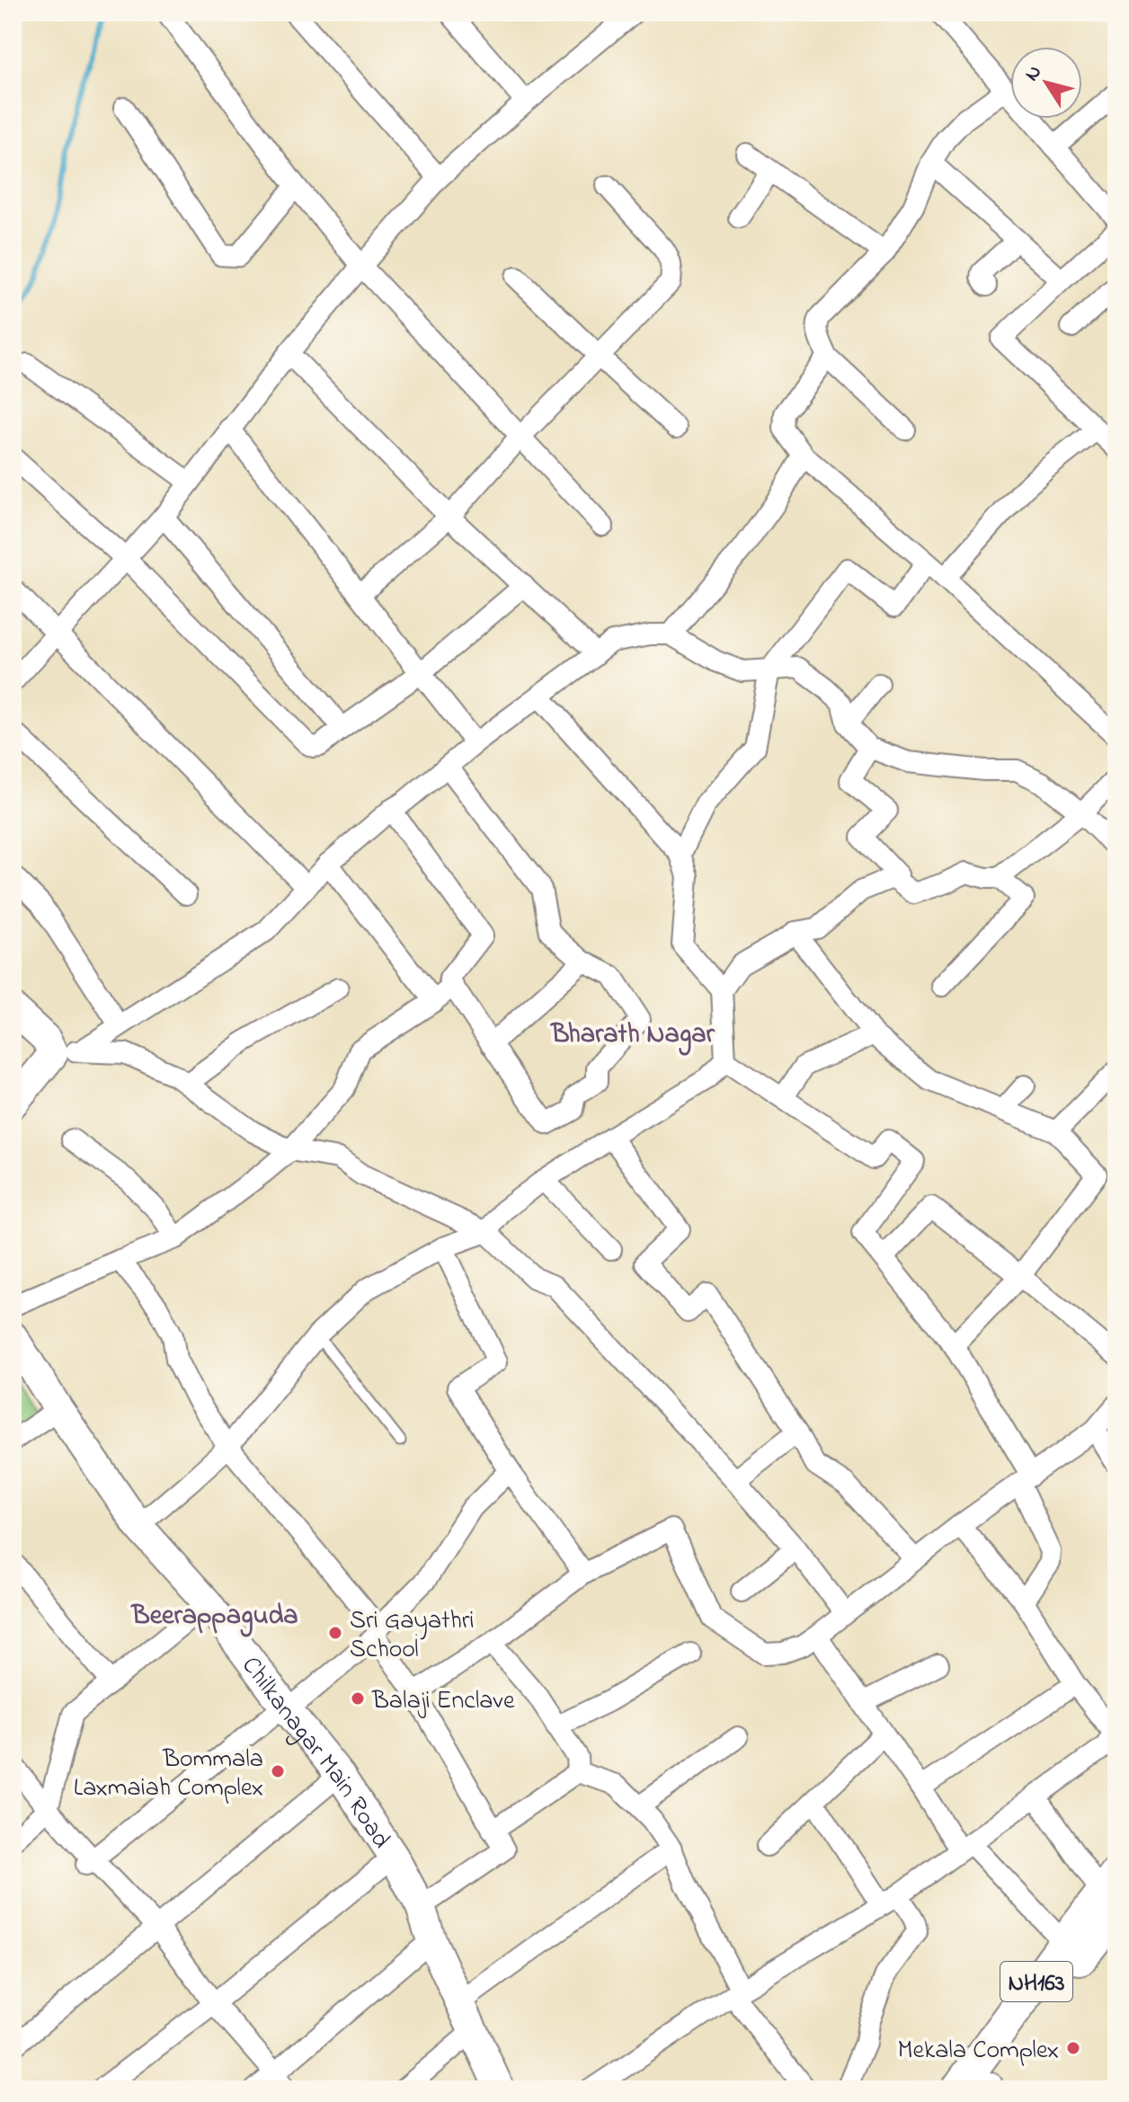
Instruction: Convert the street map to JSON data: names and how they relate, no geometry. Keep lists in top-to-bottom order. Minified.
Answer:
{"streets":{"highway":["NH163"],"main road":["Chilkanagar Main Road"]},"districts":["Bharath Nagar","Beerappaguda"],"places":["Sri Gayathri School","Balaji Enclave","Bommala Laxmaiah Complex","Mekala Complex"],"north":"top left"}
